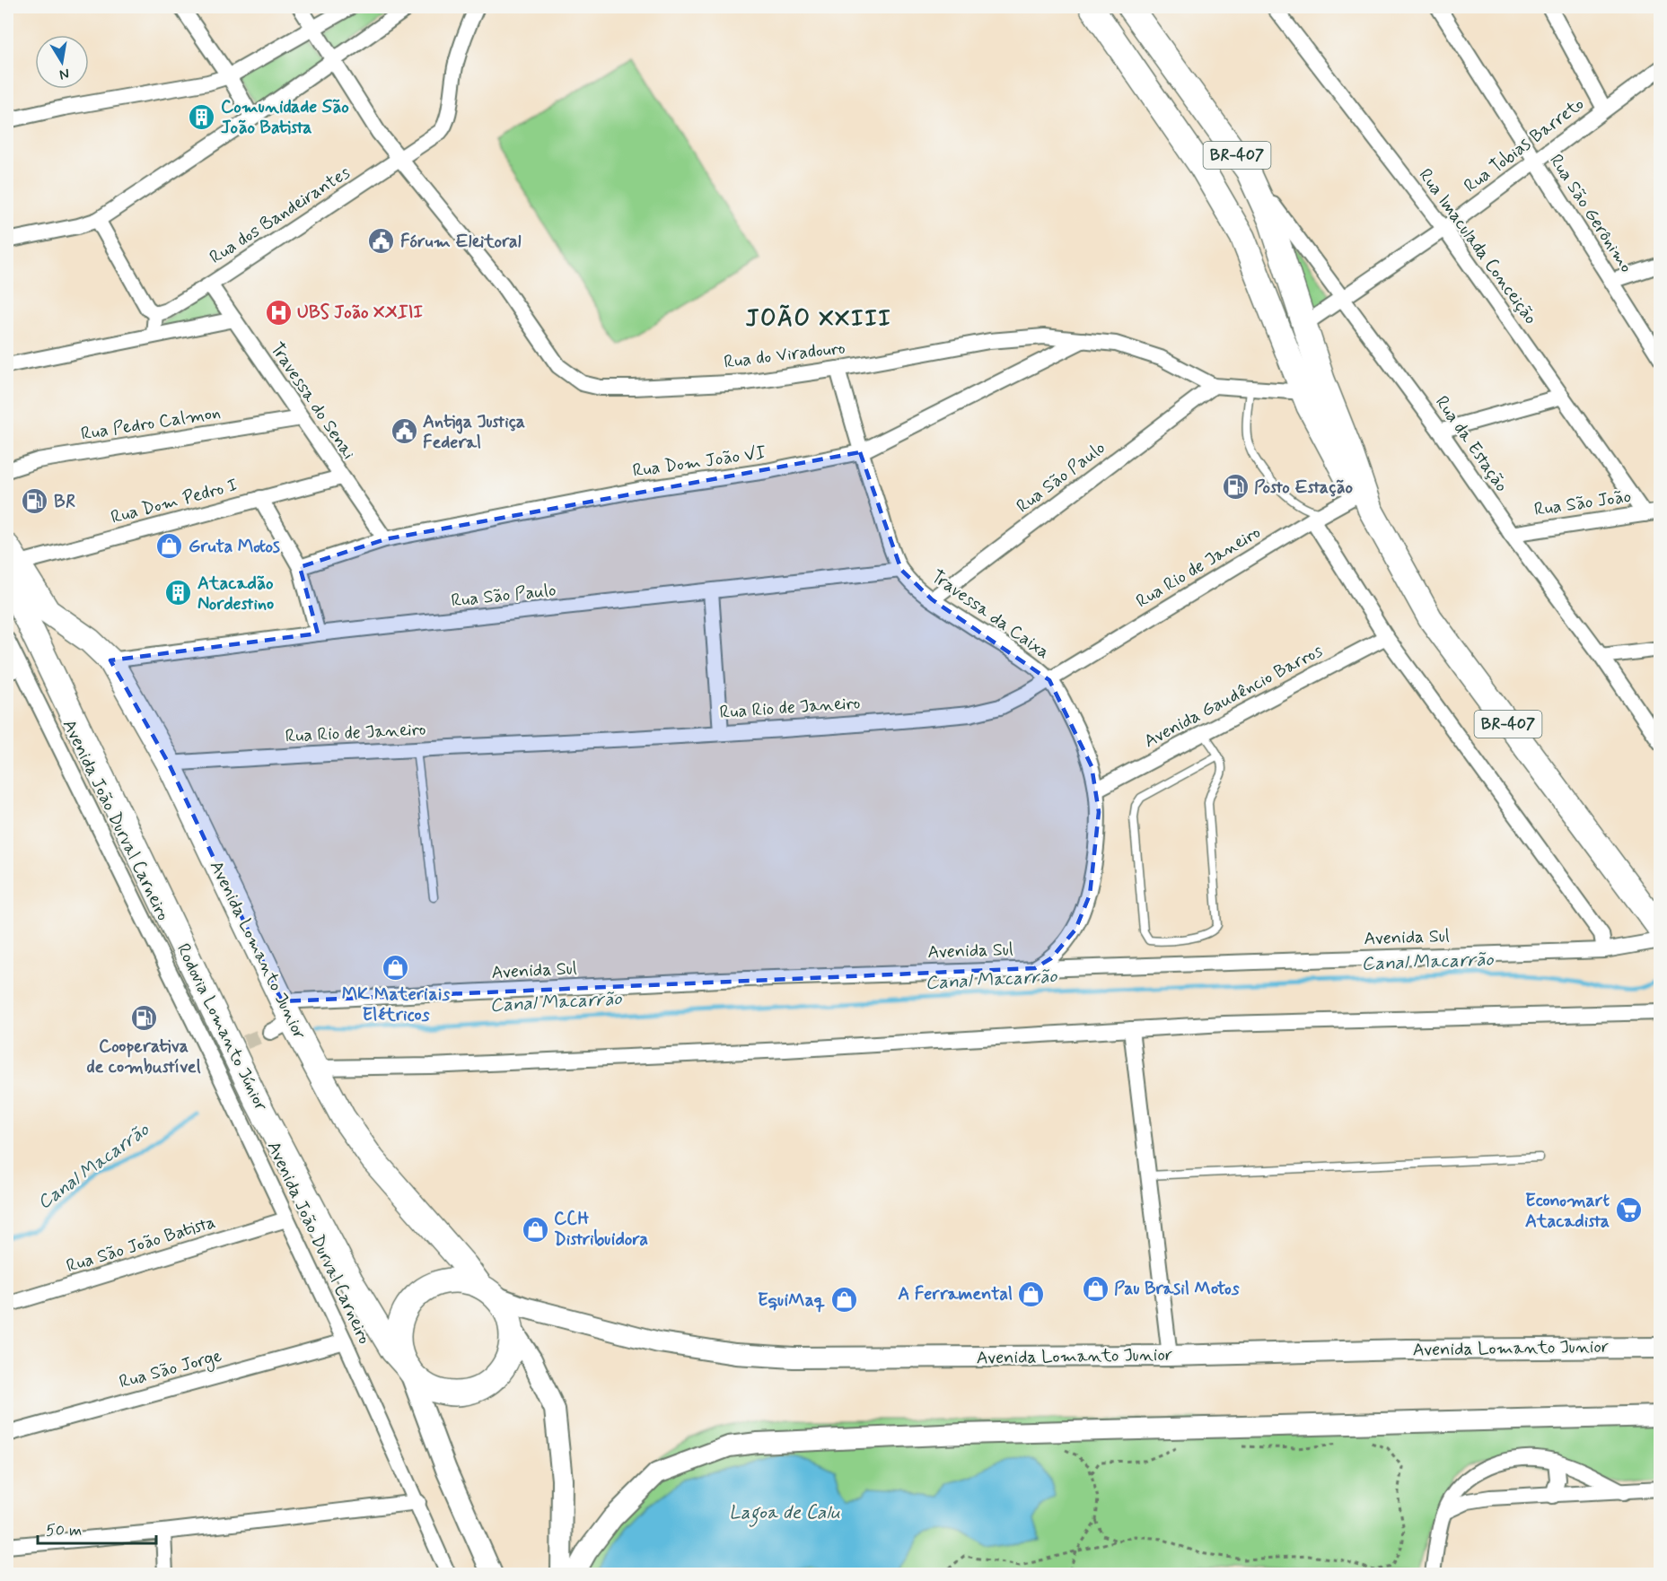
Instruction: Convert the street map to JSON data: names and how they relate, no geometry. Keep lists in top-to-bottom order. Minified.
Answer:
{"streets":{"highway":["BR-407","Avenida Lomanto Junior","Rodovia Lomanto Júnior"],"street":["Rua Tobias Barreto","Rua São Gerônimo","Rua dos Bandeirantes","Rua Imaculada Conceição","Rua do Viradouro","Travessa do Senai","Rua Pedro Calmon","Rua da Estação","Rua Dom João VI","Rua São Paulo","Rua Dom Pedro I","Rua São João","Rua Rio de Janeiro","Travessa da Caixa","Avenida Gaudêncio Barros","Avenida João Durval Carneiro","Avenida Sul","Rua São João Batista","Rua São Jorge"]},"crossings":[["Rua Tobias Barreto","BR-407"],["Rua Tobias Barreto","Rua São Gerônimo"],["Rua Tobias Barreto","Rua Imaculada Conceição"],["Rua Tobias Barreto","Rua da Estação"],["BR-407","Rua do Viradouro"],["BR-407","Rua da Estação"],["BR-407","Rua Rio de Janeiro"],["Rua dos Bandeirantes","Rua do Viradouro"],["Rua dos Bandeirantes","Travessa do Senai"],["Rua Imaculada Conceição","Rua São João"],["Rua do Viradouro","Rua Dom João VI"],["Rua do Viradouro","Rua São Paulo"],["Rua do Viradouro","Travessa da Caixa"],["Travessa do Senai","Rua Pedro Calmon"],["Travessa do Senai","Rua Dom João VI"],["Travessa do Senai","Rua Dom Pedro I"],["Rua da Estação","Rua São João"],["Rua Dom João VI","Travessa da Caixa"],["Rua São Paulo","Travessa da Caixa"],["Rua São Paulo","Avenida Lomanto Junior"],["Rua Dom Pedro I","Avenida Lomanto Junior"],["Rua Dom Pedro I","Rodovia Lomanto Júnior"],["Rua Rio de Janeiro","Travessa da Caixa"],["Rua Rio de Janeiro","Avenida Lomanto Junior"],["Travessa da Caixa","Avenida Gaudêncio Barros"],["Travessa da Caixa","Avenida Sul"],["Avenida João Durval Carneiro","Rua São João Batista"],["Avenida João Durval Carneiro","Rua São Jorge"],["Avenida Sul","Avenida Lomanto Junior"],["Avenida Lomanto Junior","Rodovia Lomanto Júnior"]],"districts":["JOÃO XXIII"],"water":["Canal Macarrão","Lagoa de Calu"],"places":{"building":["Comunidade São João Batista","Atacadão Nordestino"],"public building":["Fórum Eleitoral","Antiga Justiça Federal"],"hospital":["UBS João XXIII"],"fuel station":["Posto Estação","BR","Cooperativa de combustível"],"shop":["Gruta Motos","MK Materiais Elétricos","CCH Distribuidora","Pau Brasil Motos","A Ferramental","EquiMaq"],"supermarket":["Economart Atacadista"]},"scale_bar":"50 m","north":"bottom"}
